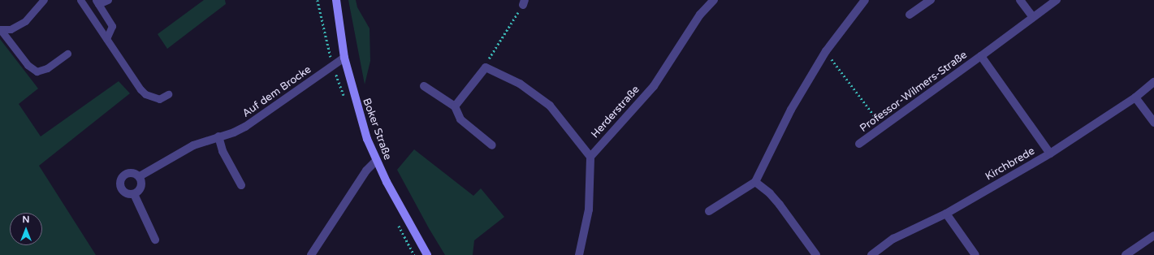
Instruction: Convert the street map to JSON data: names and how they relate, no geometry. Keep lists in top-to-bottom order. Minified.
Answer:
{"streets":{"main road":["Boker Straße"],"street":["Auf dem Brocke","Professor-Wilmers-Straße","Herderstraße","Kirchbrede"]},"crossings":[["Auf dem Brocke","Boker Straße"],["Professor-Wilmers-Straße","Kirchbrede"]],"north":"top"}
